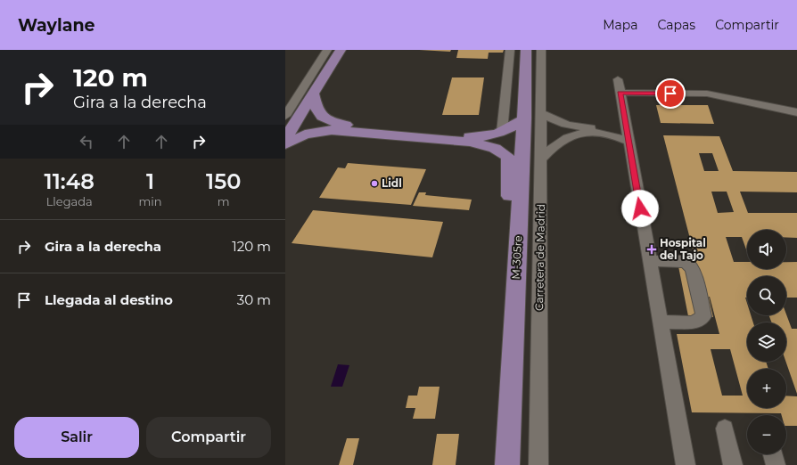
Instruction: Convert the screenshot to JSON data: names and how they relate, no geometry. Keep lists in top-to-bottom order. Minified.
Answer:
{"streets":{"main road":["M-305re"],"lane":["Carretera de Madrid"]},"places":{"other":["Lidl"],"health":["Hospital del Tajo"]},"page":{"header":"Waylane","nav":["Mapa","Capas","Compartir"],"turn":["120 m","Gira a la derecha"],"eta":["11:48","Llegada","1","min","150","m"],"list":[{"name":"Gira a la derecha","value":"120 m"},{"name":"Llegada al destino","value":"30 m"}],"map_buttons":["+","−"],"buttons":["Salir","Compartir"]}}
